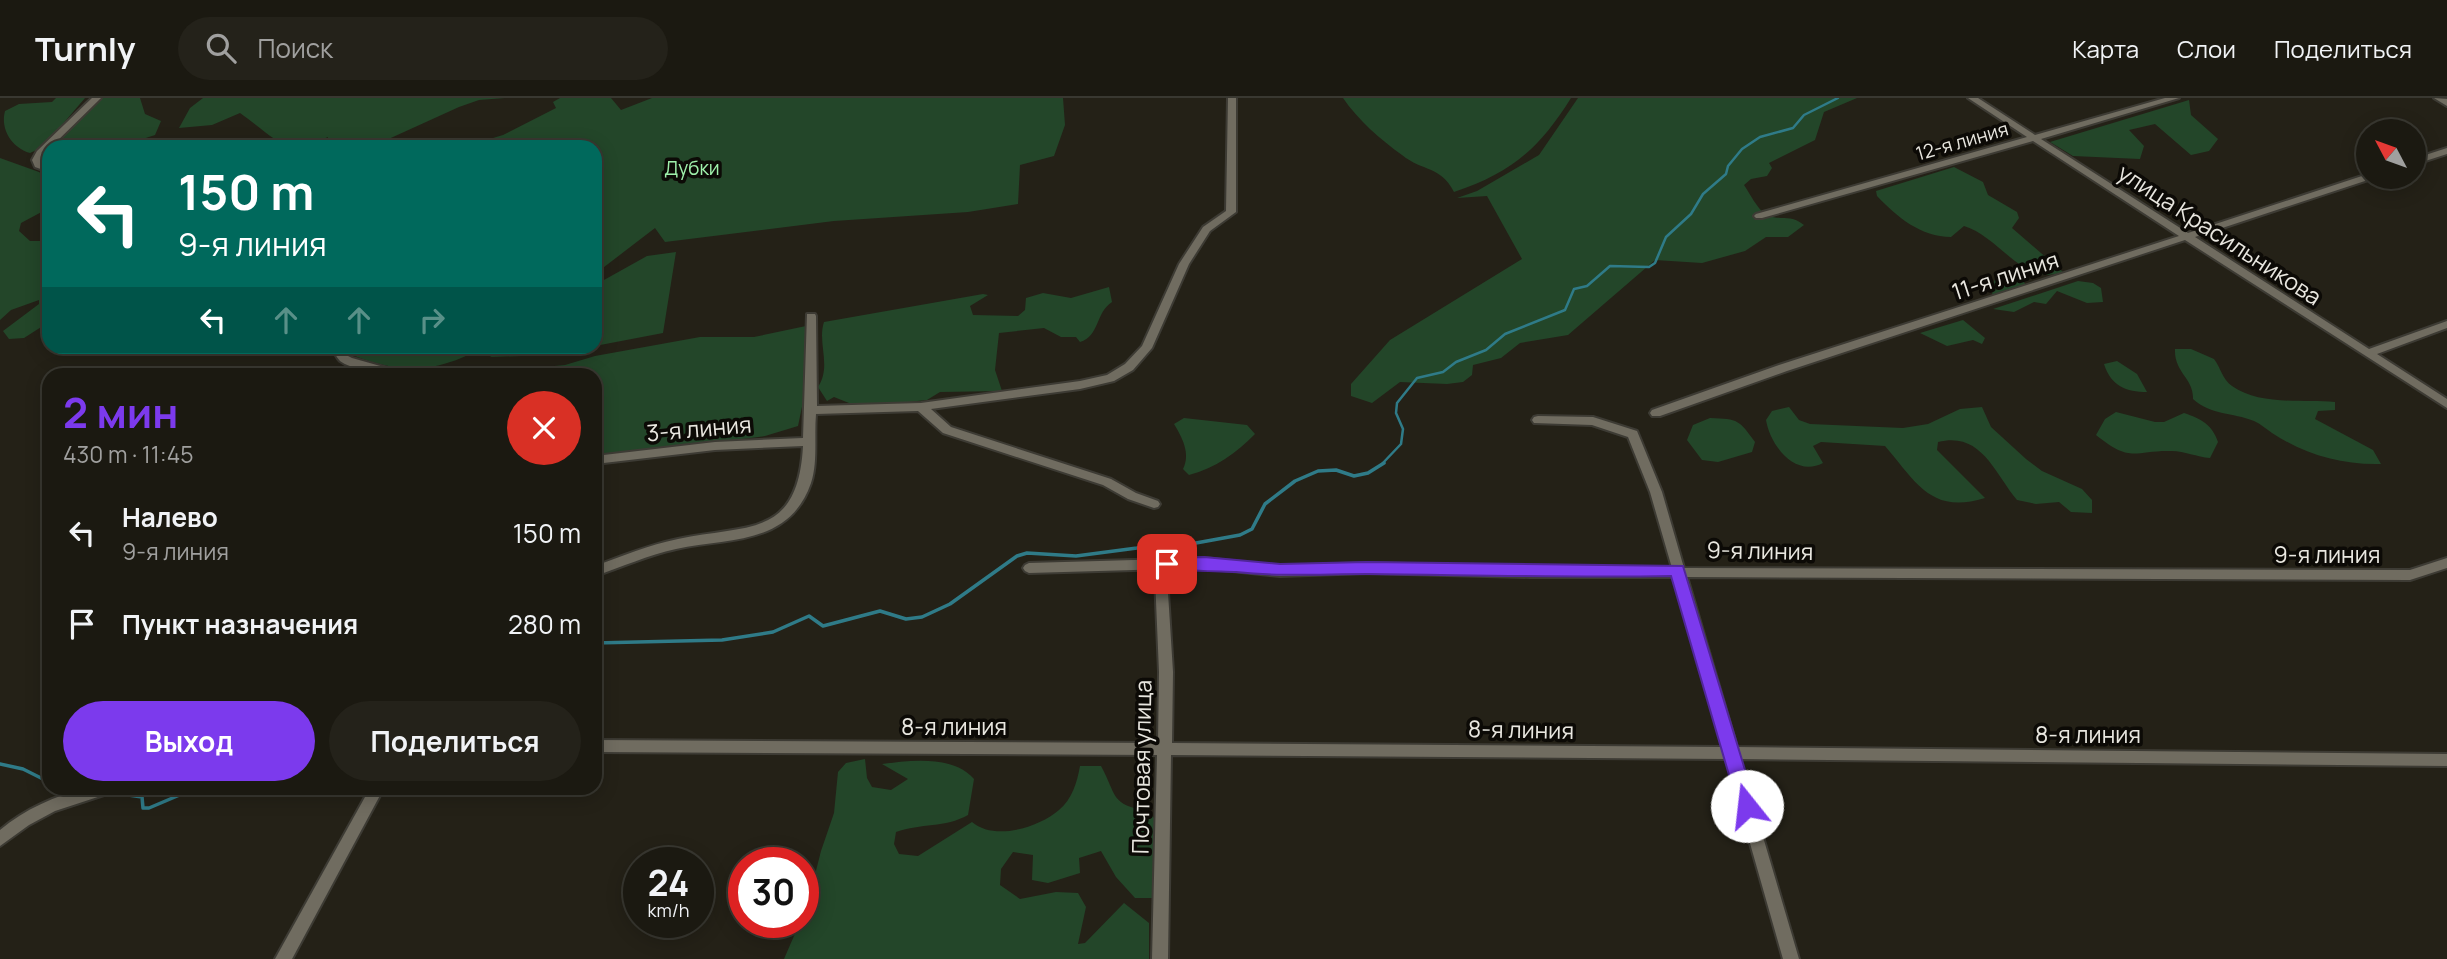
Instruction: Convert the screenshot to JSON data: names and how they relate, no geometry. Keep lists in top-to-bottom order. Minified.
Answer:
{"streets":{"street":["12-я линия","улица Красильникова","11-я линия","3-я линия","9-я линия","8-я линия","Почтовая улица"]},"crossings":[["12-я линия","улица Красильникова"],["улица Красильникова","11-я линия"],["8-я линия","Почтовая улица"]],"parks":["Дубки"],"north":"top left","page":{"header":"Turnly","search":"Поиск","nav":["Карта","Слои","Поделиться"],"turn":["150 m","9-я линия"],"heading":["2 мин","430 m · 11:45"],"list":[{"name":"Налево","note":"9-я линия","value":"150 m"},{"name":"Пункт назначения","value":"280 m"}],"buttons":["Выход","Поделиться"],"speed":"24 km/h","limit":"30"}}
